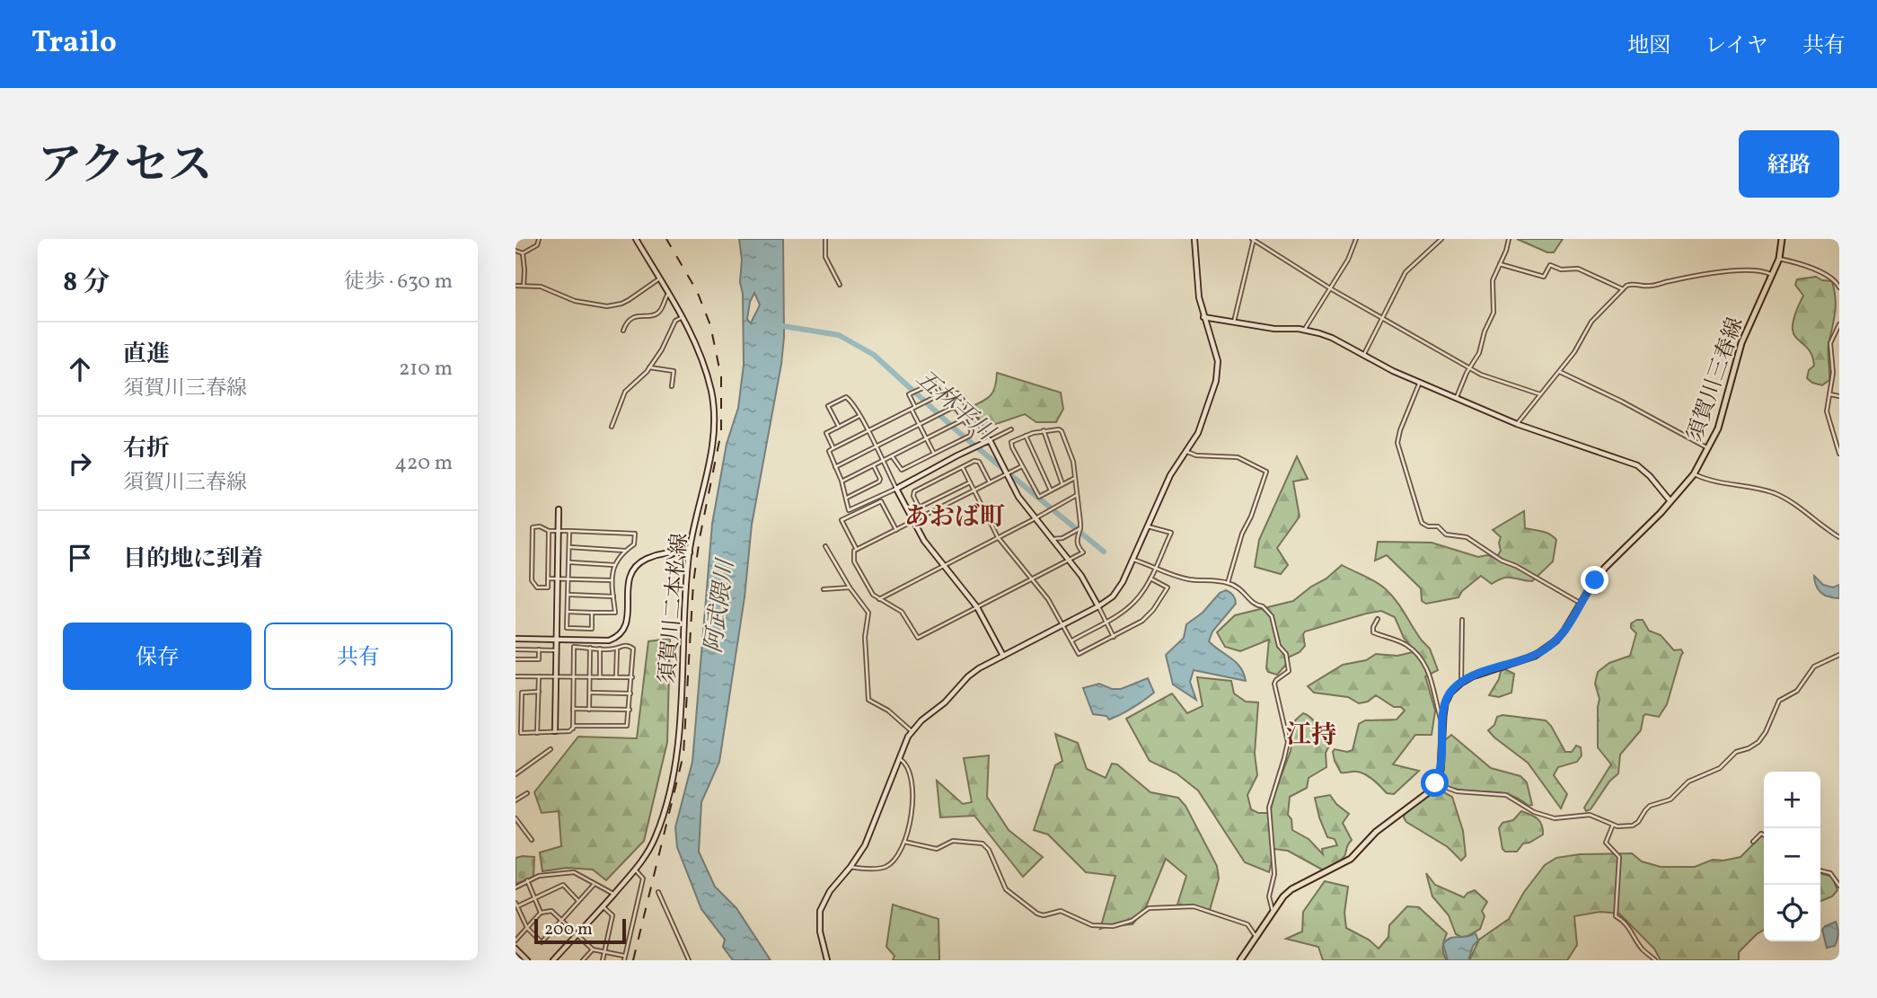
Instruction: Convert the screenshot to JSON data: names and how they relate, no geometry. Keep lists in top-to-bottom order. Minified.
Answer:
{"streets":{"main road":["須賀川三春線"],"street":["須賀川二本松線"]},"districts":["あおば町","江持"],"water":["五林平川","阿武隈川"],"scale_bar":"200 m","page":{"header":"Trailo","nav":["地図","レイヤ","共有"],"title":"アクセス","buttons":["経路",["保存","共有"]],"heading":["8 分","徒歩 · 630 m"],"list":[["直進","須賀川三春線","210 m"],["右折","須賀川三春線","420 m"],"目的地に到着"],"map_buttons":["+","−"],"scale":"200 m"}}
